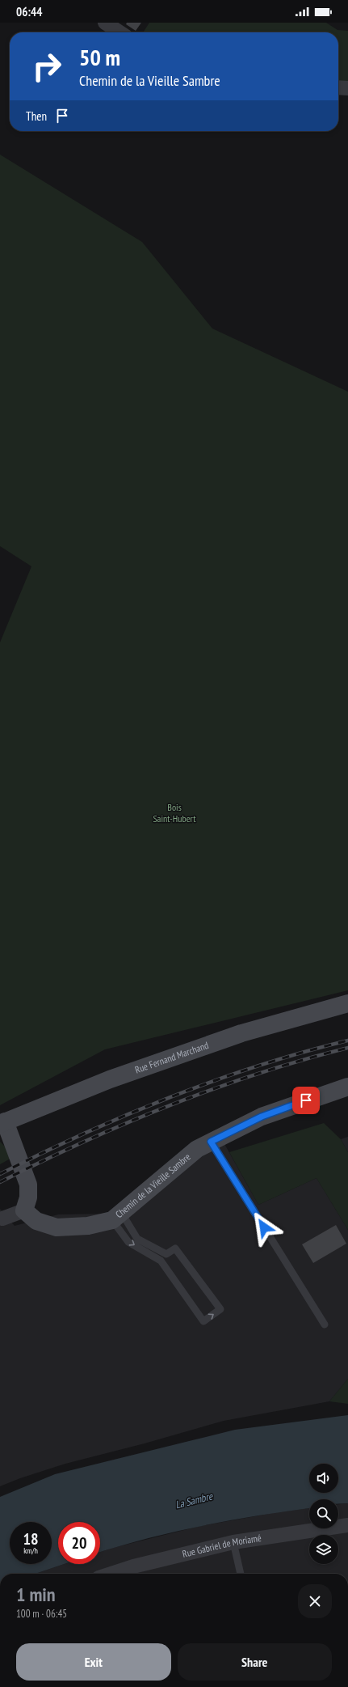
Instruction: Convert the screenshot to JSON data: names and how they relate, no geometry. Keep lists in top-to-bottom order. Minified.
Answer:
{"streets":{"street":["Rue Fernand Marchand","Chemin de la Vieille Sambre","Rue Gabriel de Moriamé"]},"water":["La Sambre"],"parks":["Bois Saint-Hubert"],"page":{"status":"06:44","turn":["50 m","Chemin de la Vieille Sambre"],"then":"Then","speed":"18 km/h","limit":"20","heading":["1 min","100 m · 06:45"],"buttons":["Exit","Share"]}}
